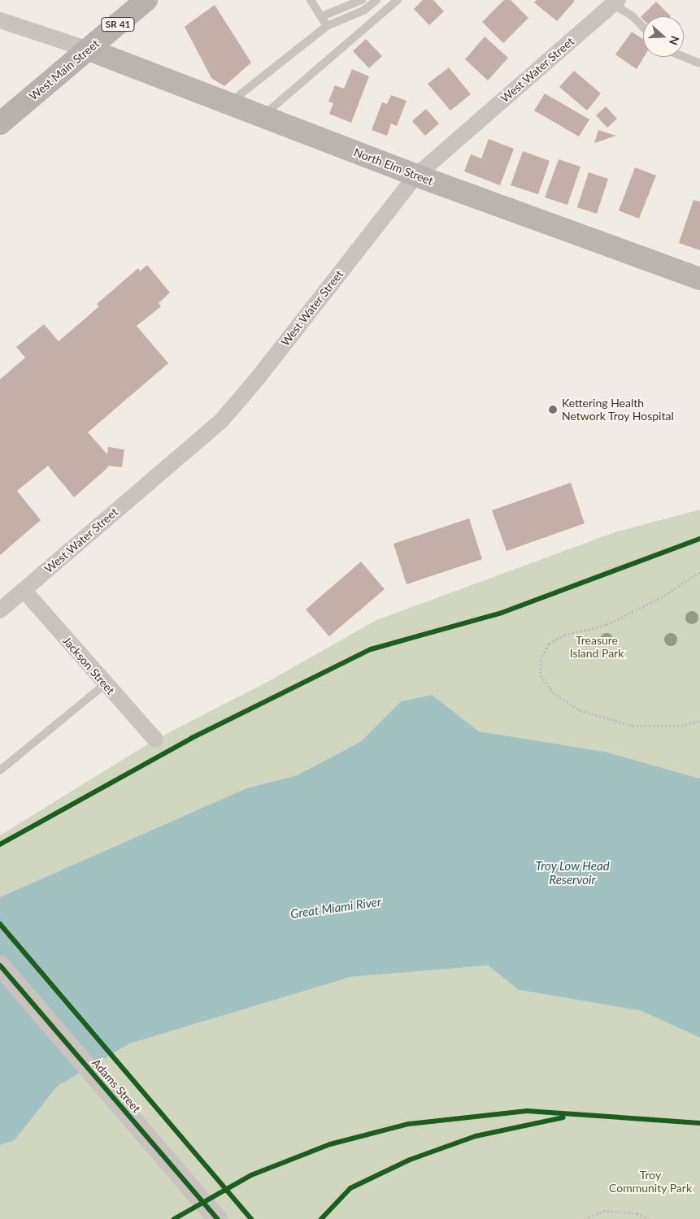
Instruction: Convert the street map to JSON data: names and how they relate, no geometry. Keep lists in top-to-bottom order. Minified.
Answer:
{"streets":{"main road":["SR 41","West Main Street","North Elm Street"],"street":["West Water Street","Jackson Street","Adams Street"]},"crossings":[["West Main Street","North Elm Street"],["West Water Street","North Elm Street"],["West Water Street","Jackson Street"]],"water":["Troy Low Head Reservoir","Great Miami River"],"parks":["Treasure Island Park","Troy Community Park"],"places":["Kettering Health Network Troy Hospital"],"north":"right"}
